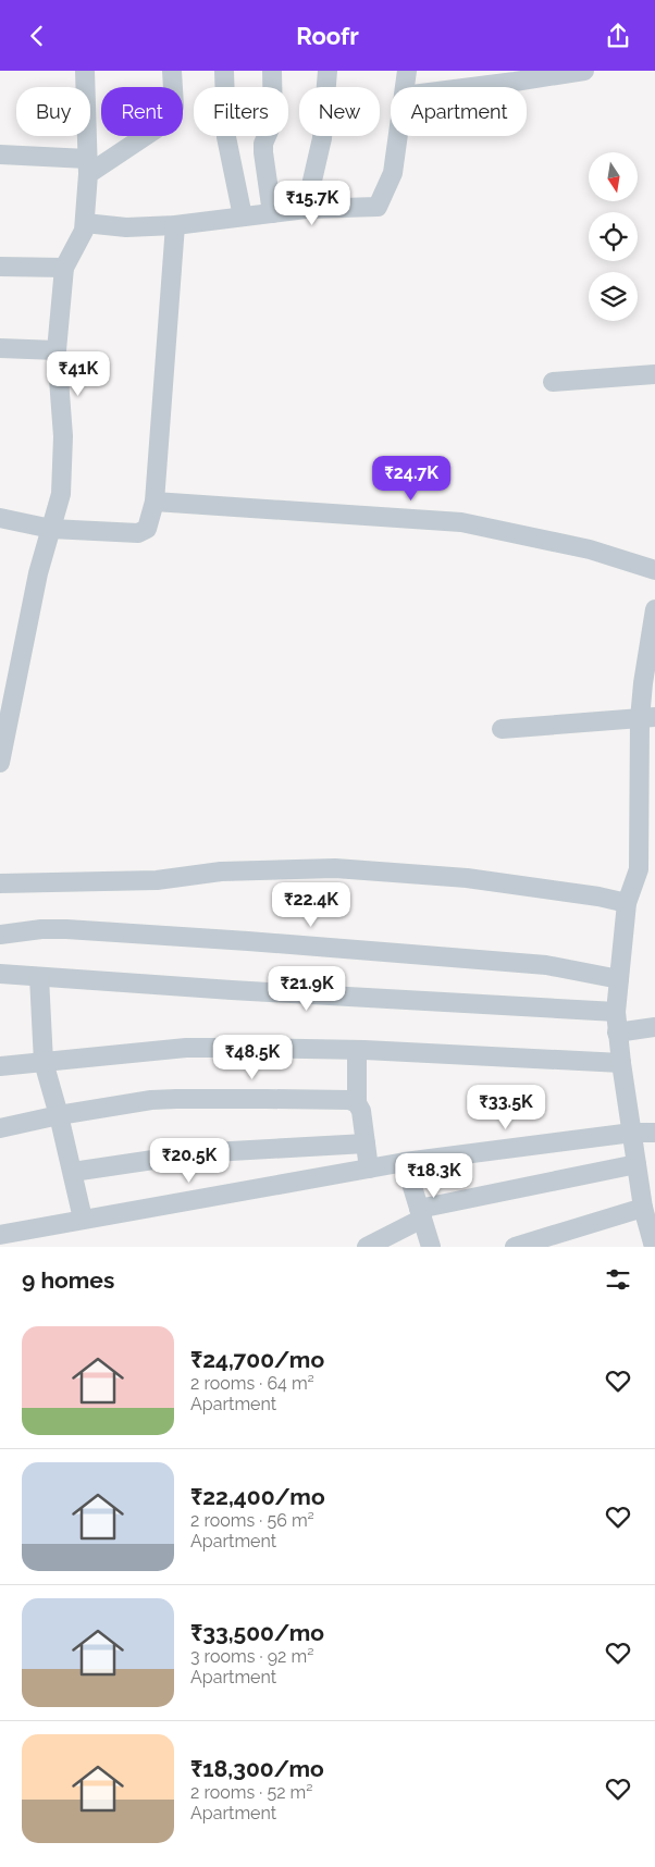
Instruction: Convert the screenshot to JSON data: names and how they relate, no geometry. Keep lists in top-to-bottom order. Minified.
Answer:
{"north":"bottom","page":{"header":"Roofr","chip":["Buy","Rent","Filters","New","Apartment"],"price":["₹15.7K","₹41K","₹24.7K","₹22.4K","₹21.9K","₹48.5K","₹33.5K","₹20.5K","₹18.3K"],"heading":"9 homes","list":[{"name":"₹24,700/mo","note":"2 rooms · 64 m² · Apartment"},{"name":"₹22,400/mo","note":"2 rooms · 56 m² · Apartment"},{"name":"₹33,500/mo","note":"3 rooms · 92 m² · Apartment"},{"name":"₹18,300/mo","note":"2 rooms · 52 m² · Apartment"}]}}
